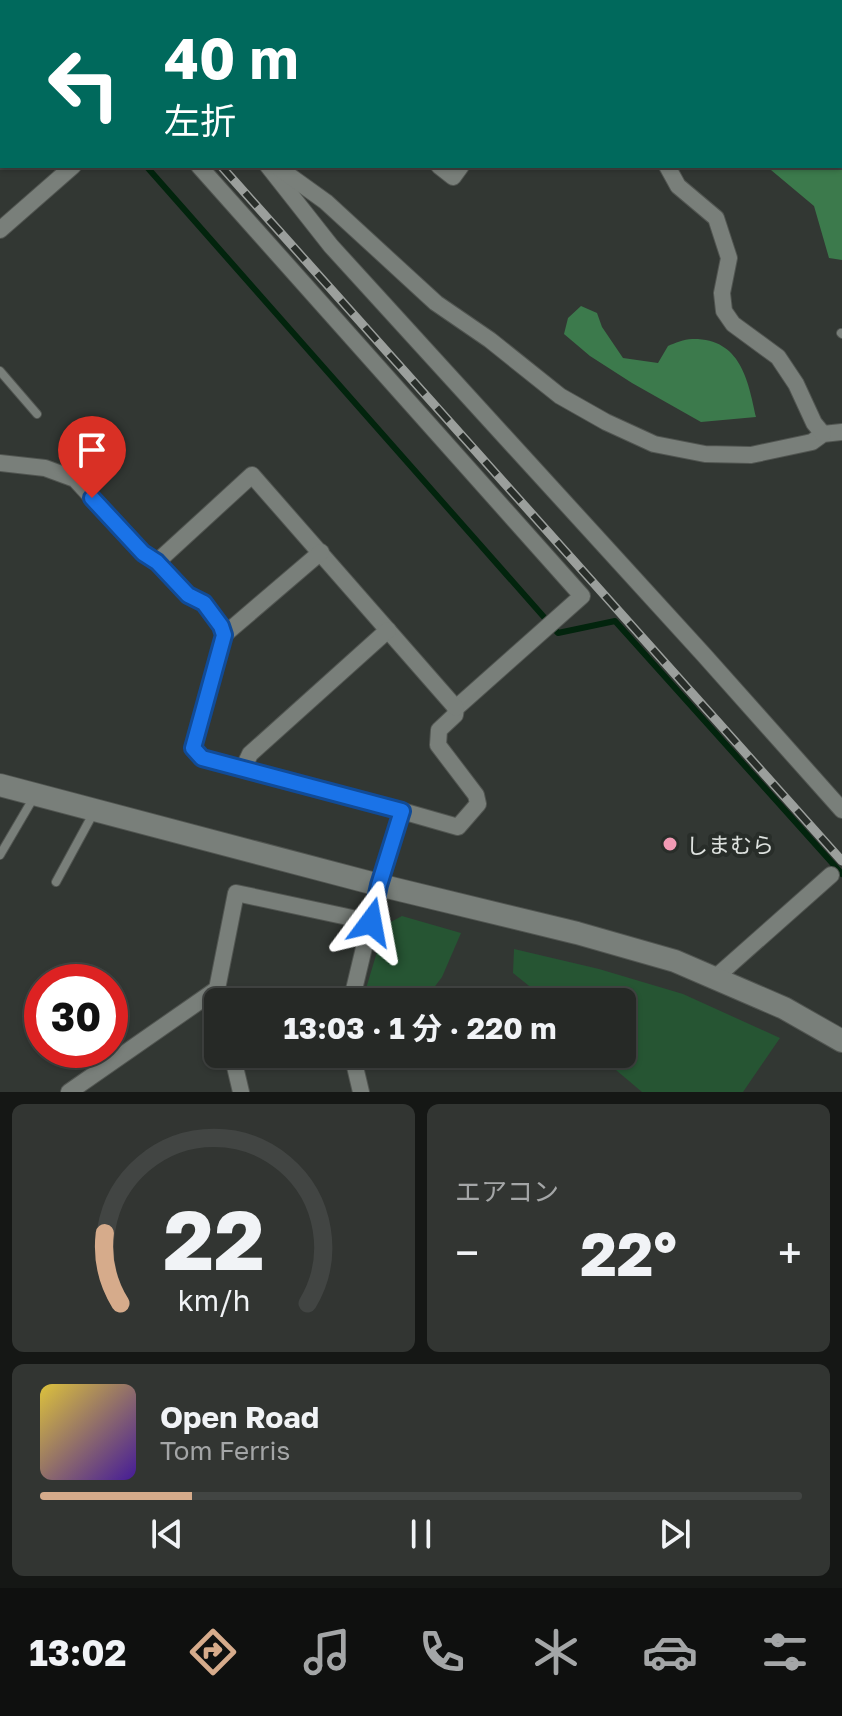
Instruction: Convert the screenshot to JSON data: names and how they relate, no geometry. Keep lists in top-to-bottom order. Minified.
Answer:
{"places":["しまむら"],"page":{"turn":["40 m","左折"],"limit":"30","trip":"13:03 · 1 分 · 220 m","tile":"エアコン","heat":["−","22°","+"],"song":["Open Road","Tom Ferris"],"tabs":"13:02","gauge":["22","km/h"]}}
